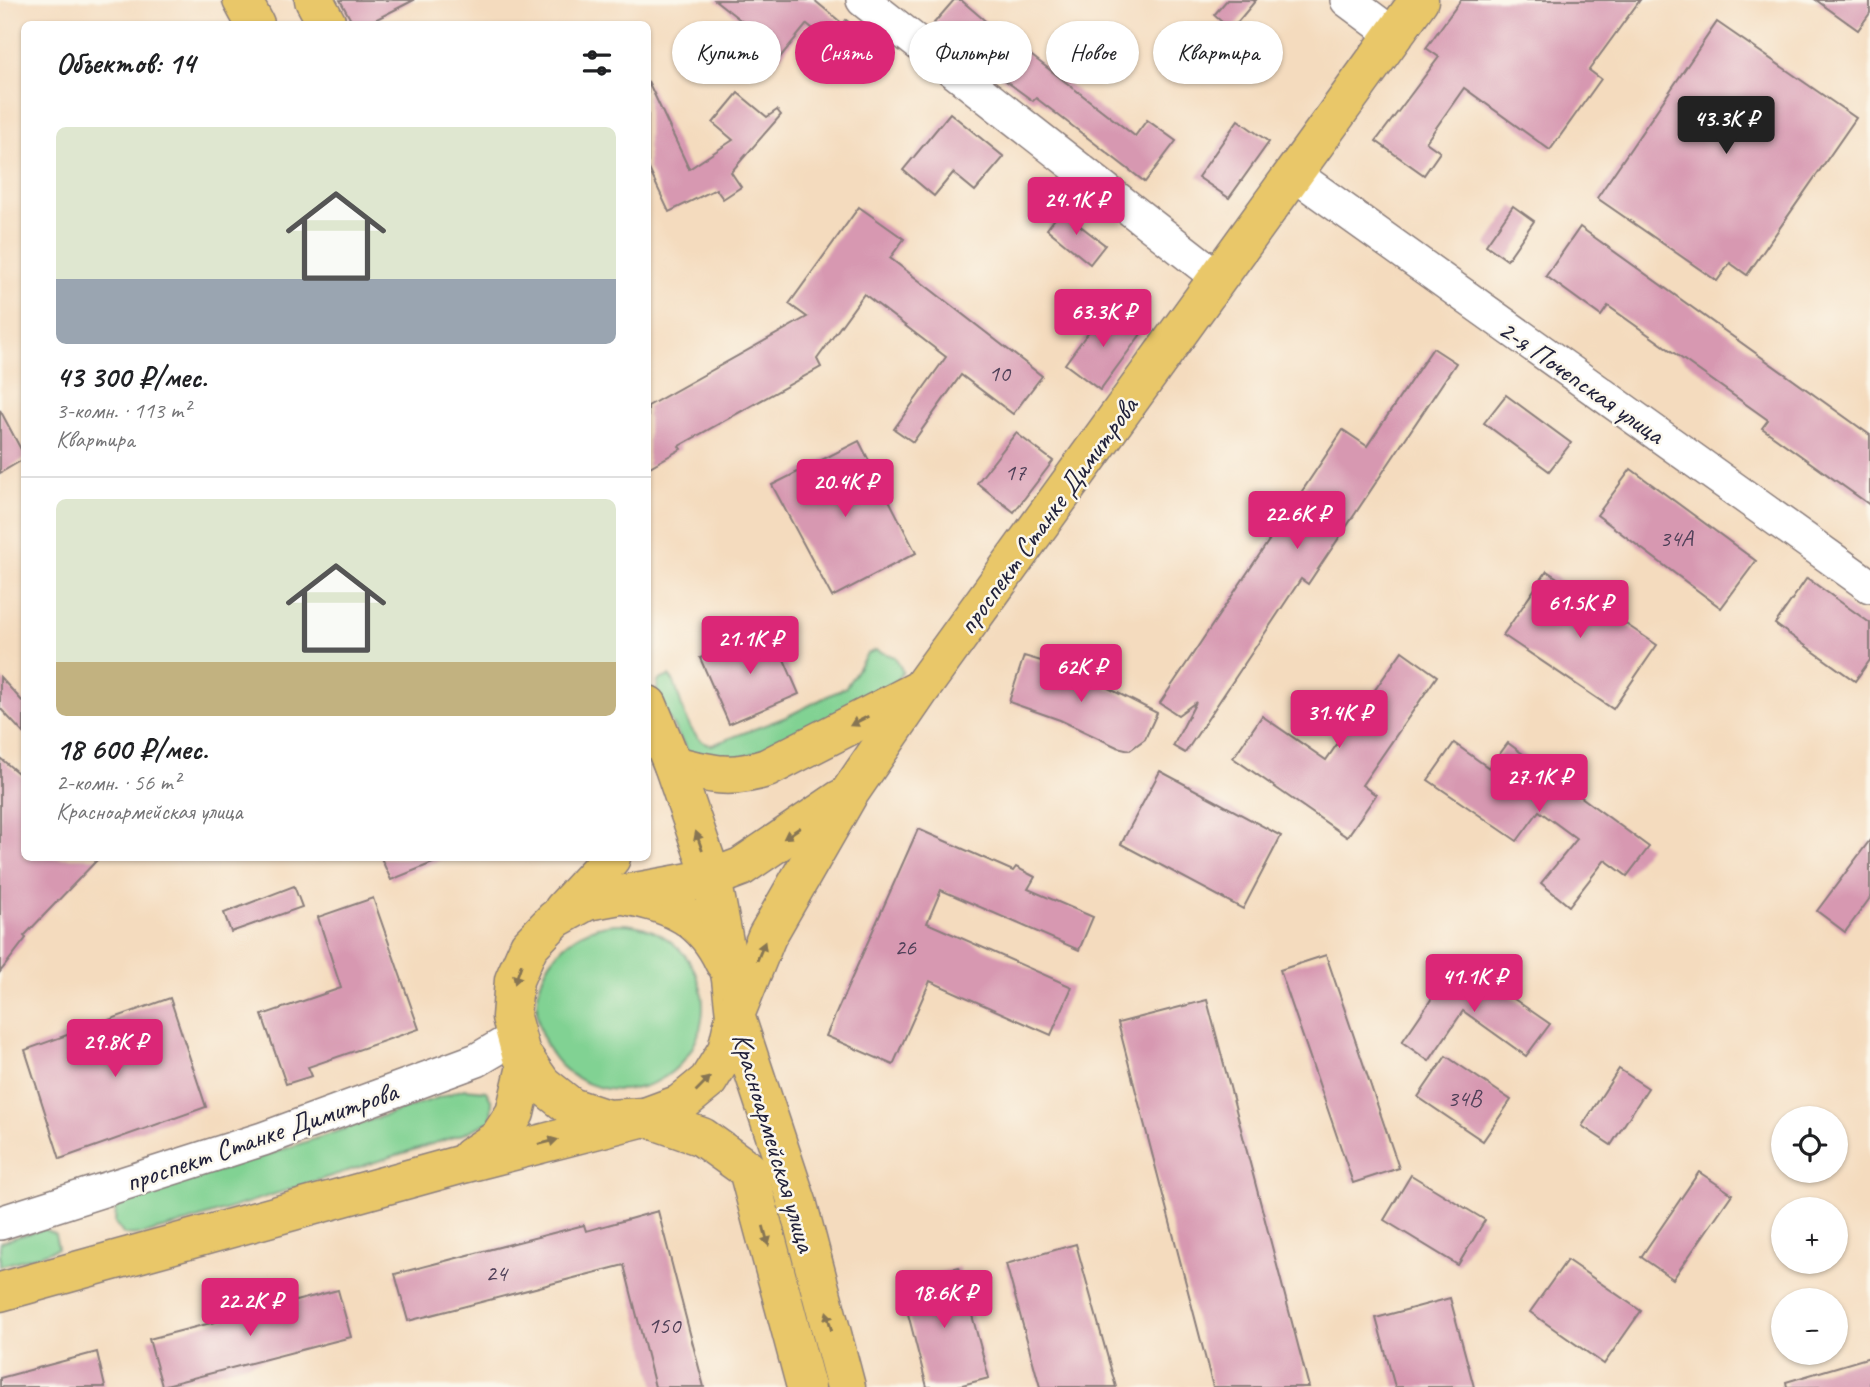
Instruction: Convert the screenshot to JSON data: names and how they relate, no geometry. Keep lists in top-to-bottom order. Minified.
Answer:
{"streets":{"main road":["проспект Станке Димитрова","Красноармейская улица"],"street":["2-я Почепская улица"]},"crossings":[["2-я Почепская улица","проспект Станке Димитрова"],["проспект Станке Димитрова","Красноармейская улица"]],"house_numbers":["10","17","34А","26","34В","24","150"],"page":{"chip":["Купить","Снять","Фильтры","Новое","Квартира"],"heading":"Объектов: 14","price":["43.3K ₽","24.1K ₽","63.3K ₽","20.4K ₽","22.6K ₽","61.5K ₽","21.1K ₽","62K ₽","31.4K ₽","27.1K ₽","41.1K ₽","29.8K ₽","18.6K ₽","22.2K ₽"],"list":[{"name":"43 300 ₽/мес.","note":"3-комн. · 113 m² · Квартира"},{"name":"18 600 ₽/мес.","note":"2-комн. · 56 m² · Красноармейская улица"}],"map_buttons":["+","−"]}}
